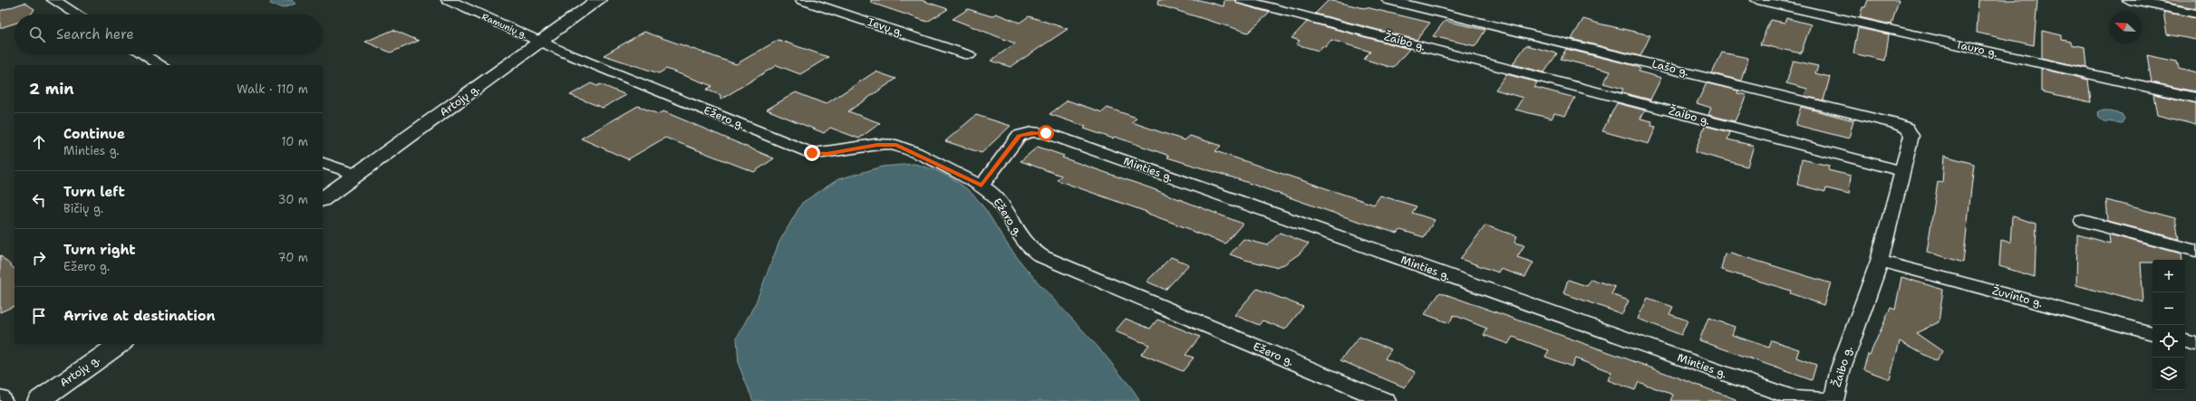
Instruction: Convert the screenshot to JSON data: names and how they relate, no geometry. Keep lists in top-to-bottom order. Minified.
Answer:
{"streets":{"main road":["Artojų g."],"street":["Ramunių g.","Ievų g.","Žaibo g.","Tauro g.","Lašo g.","Ežero g.","Minties g.","Žuvinto g."]},"crossings":[["Ramunių g.","Artojų g."],["Ramunių g.","Ežero g."],["Žaibo g.","Lašo g."],["Žaibo g.","Minties g."],["Žaibo g.","Žuvinto g."],["Artojų g.","Ežero g."],["Ežero g.","Minties g."]],"north":"top left","page":{"search":"Search here","heading":["2 min","Walk · 110 m"],"list":[["Continue","Minties g.","10 m"],["Turn left","Bičių g.","30 m"],["Turn right","Ežero g.","70 m"],"Arrive at destination"],"map_buttons":["+","−"]}}
